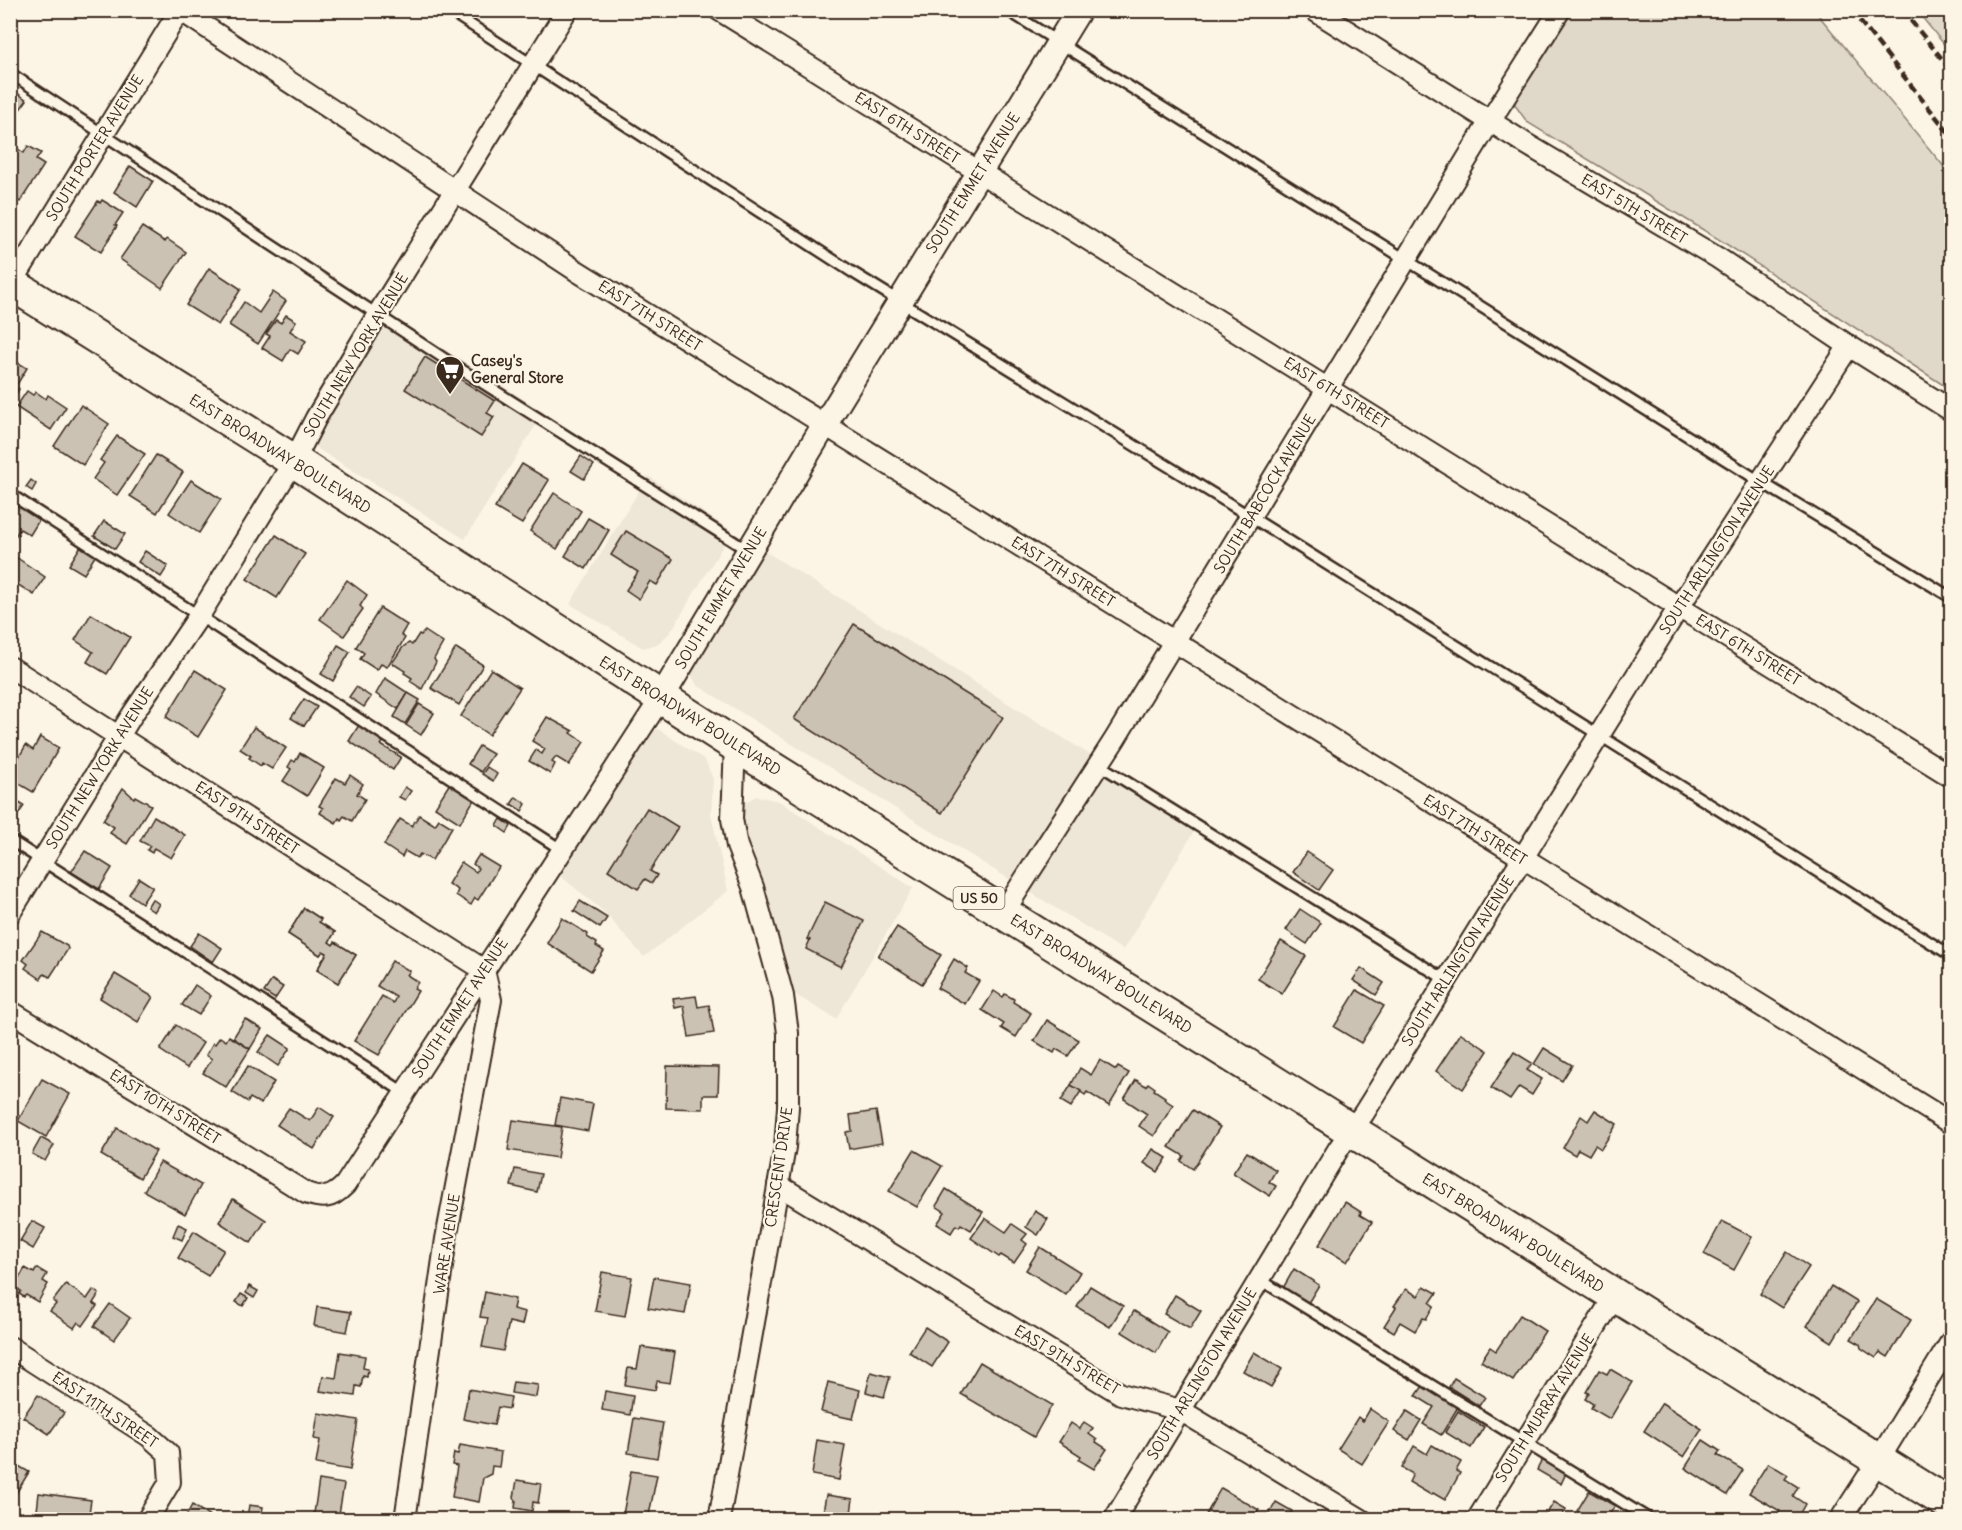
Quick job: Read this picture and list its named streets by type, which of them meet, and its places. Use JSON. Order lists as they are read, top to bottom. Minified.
{"streets":{"highway":["EAST BROADWAY BOULEVARD","US 50"],"street":["EAST 6TH STREET","SOUTH PORTER AVENUE","SOUTH EMMET AVENUE","EAST 5TH STREET","EAST 7TH STREET","SOUTH NEW YORK AVENUE","SOUTH BABCOCK AVENUE","SOUTH ARLINGTON AVENUE","EAST 9TH STREET","EAST 10TH STREET","CRESCENT DRIVE","WARE AVENUE","SOUTH MURRAY AVENUE","EAST 11TH STREET"]},"crossings":[["EAST 6TH STREET","SOUTH EMMET AVENUE"],["EAST 6TH STREET","SOUTH BABCOCK AVENUE"],["EAST 6TH STREET","SOUTH ARLINGTON AVENUE"],["SOUTH PORTER AVENUE","EAST 7TH STREET"],["SOUTH PORTER AVENUE","EAST BROADWAY BOULEVARD"],["SOUTH EMMET AVENUE","EAST 7TH STREET"],["SOUTH EMMET AVENUE","EAST BROADWAY BOULEVARD"],["SOUTH EMMET AVENUE","EAST 9TH STREET"],["SOUTH EMMET AVENUE","EAST 10TH STREET"],["SOUTH EMMET AVENUE","WARE AVENUE"],["EAST 5TH STREET","SOUTH BABCOCK AVENUE"],["EAST 5TH STREET","SOUTH ARLINGTON AVENUE"],["EAST 7TH STREET","SOUTH NEW YORK AVENUE"],["EAST 7TH STREET","SOUTH BABCOCK AVENUE"],["EAST 7TH STREET","SOUTH ARLINGTON AVENUE"],["SOUTH NEW YORK AVENUE","EAST BROADWAY BOULEVARD"],["SOUTH NEW YORK AVENUE","EAST 9TH STREET"],["EAST BROADWAY BOULEVARD","SOUTH BABCOCK AVENUE"],["EAST BROADWAY BOULEVARD","SOUTH ARLINGTON AVENUE"],["EAST BROADWAY BOULEVARD","CRESCENT DRIVE"],["EAST BROADWAY BOULEVARD","SOUTH MURRAY AVENUE"],["SOUTH ARLINGTON AVENUE","EAST 9TH STREET"],["EAST 9TH STREET","CRESCENT DRIVE"],["EAST 9TH STREET","WARE AVENUE"]],"places":{"supermarket":["Casey's General Store"]}}
